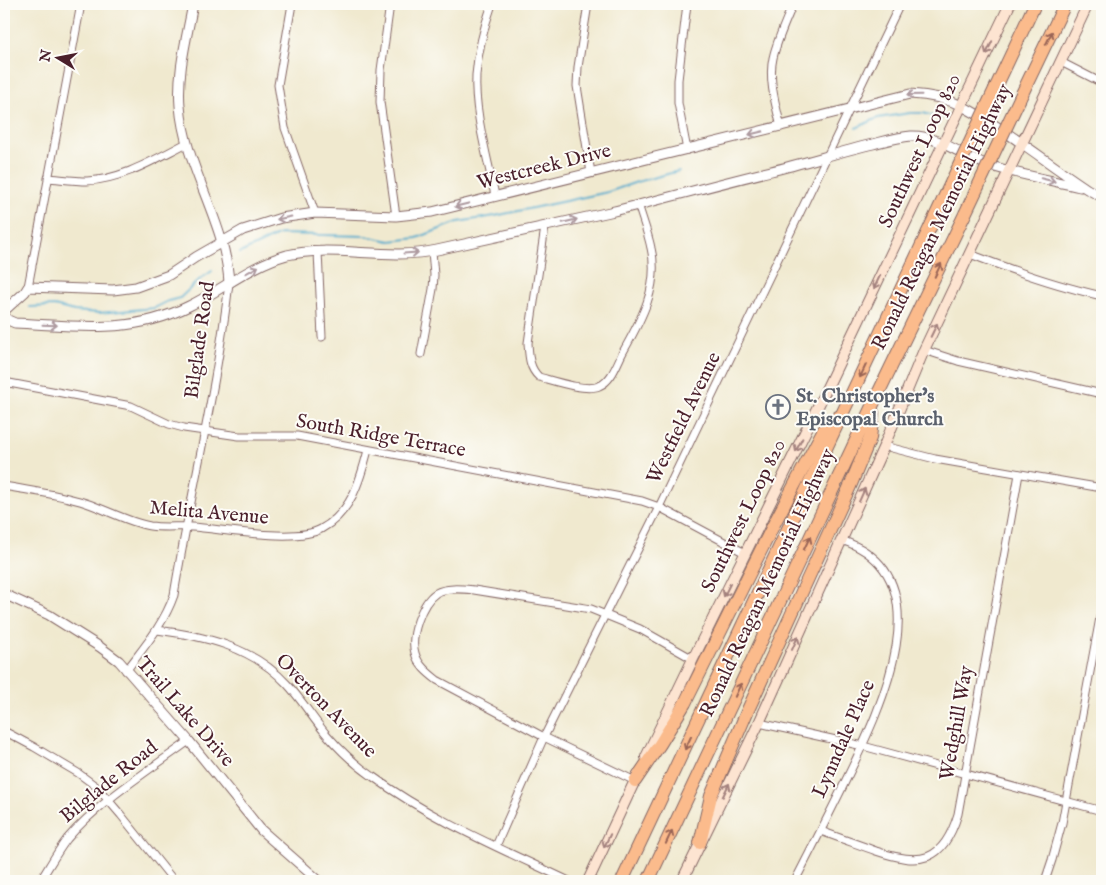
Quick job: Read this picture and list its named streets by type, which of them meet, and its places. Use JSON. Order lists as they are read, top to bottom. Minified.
{"streets":{"highway":["Ronald Reagan Memorial Highway"],"main road":["Southwest Loop 820"],"street":["Westcreek Drive","Bilglade Road","Westfield Avenue","South Ridge Terrace","Melita Avenue","Overton Avenue","Trail Lake Drive","Wedghill Way","Lynndale Place"]},"crossings":[["Southwest Loop 820","Westcreek Drive"],["Southwest Loop 820","South Ridge Terrace"],["Westcreek Drive","Bilglade Road"],["Westcreek Drive","Westfield Avenue"],["Bilglade Road","South Ridge Terrace"],["Bilglade Road","Melita Avenue"],["Bilglade Road","Overton Avenue"],["Bilglade Road","Trail Lake Drive"],["Westfield Avenue","South Ridge Terrace"],["Westfield Avenue","Overton Avenue"],["South Ridge Terrace","Melita Avenue"],["Wedghill Way","Lynndale Place"]],"places":{"church":["St. Christopher's Episcopal Church"]},"north":"left"}
